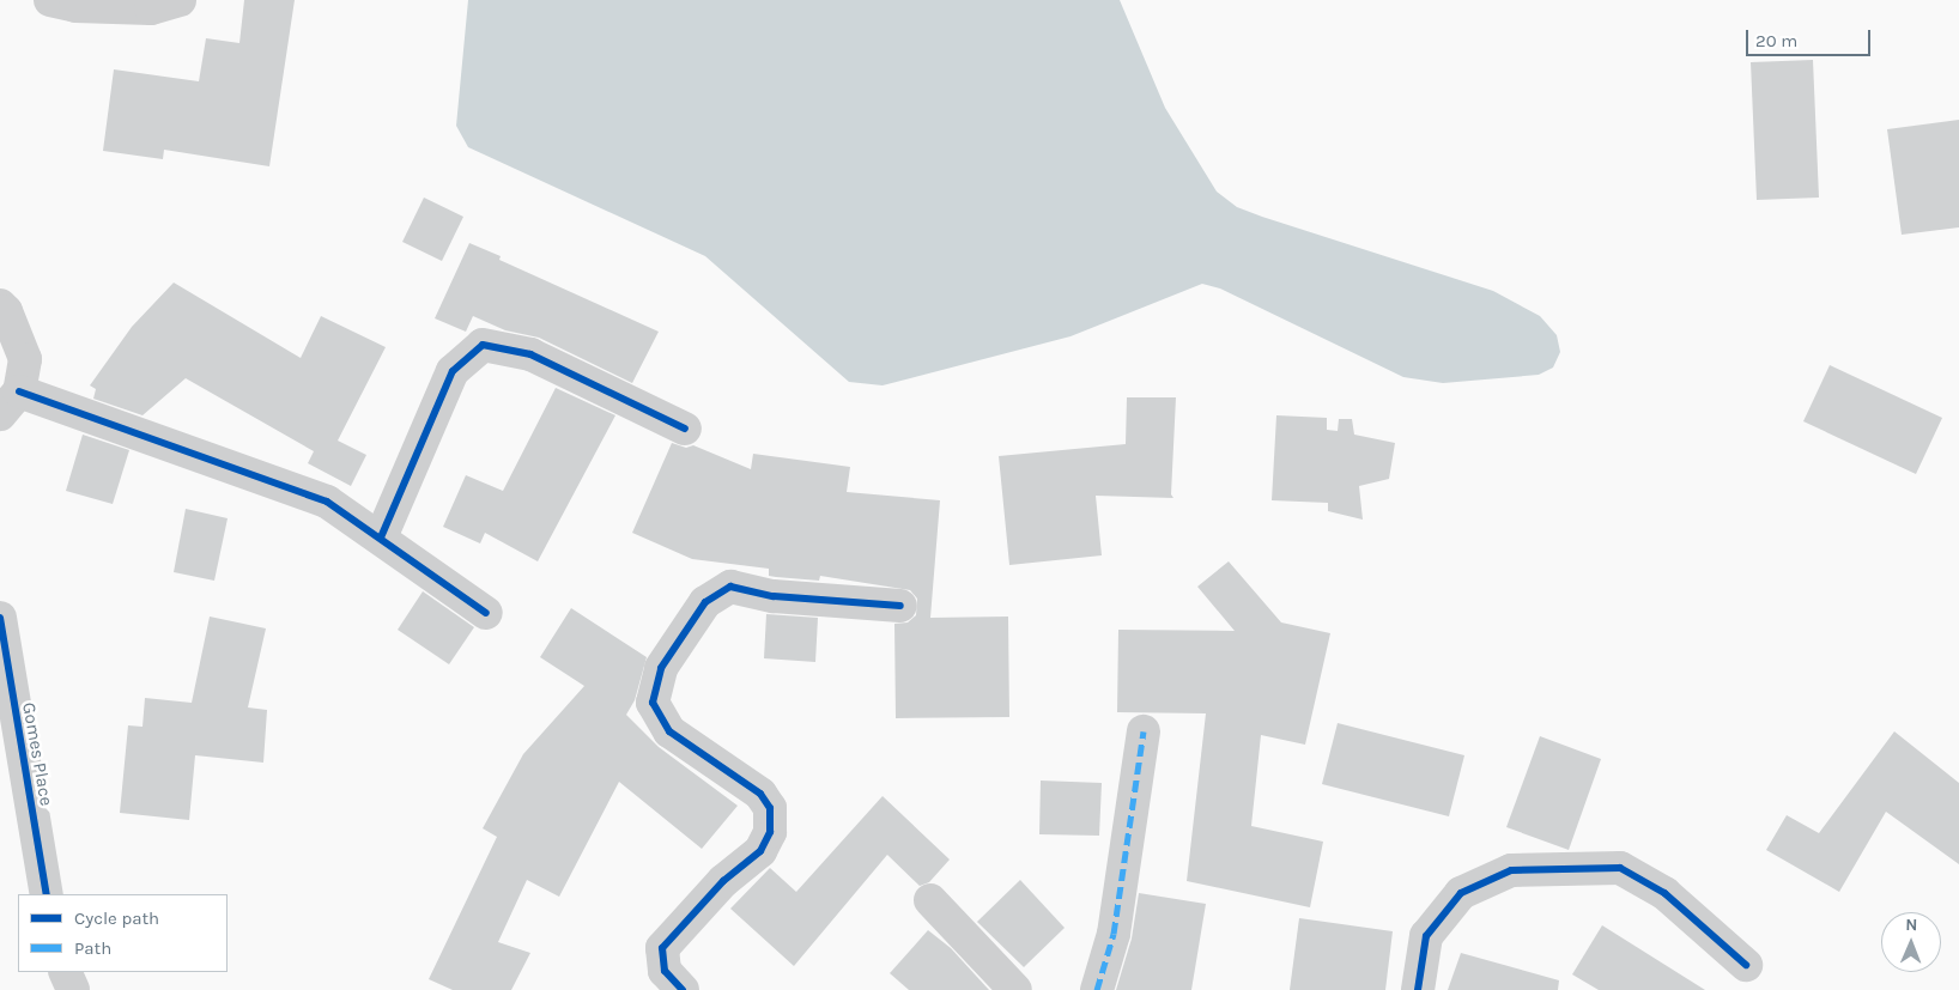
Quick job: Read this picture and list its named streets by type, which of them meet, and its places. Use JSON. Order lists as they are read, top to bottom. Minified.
{"streets":{"street":["Gomes Place"]},"legend":["Cycle path","Path"],"scale_bar":"20 m","north":"top"}
